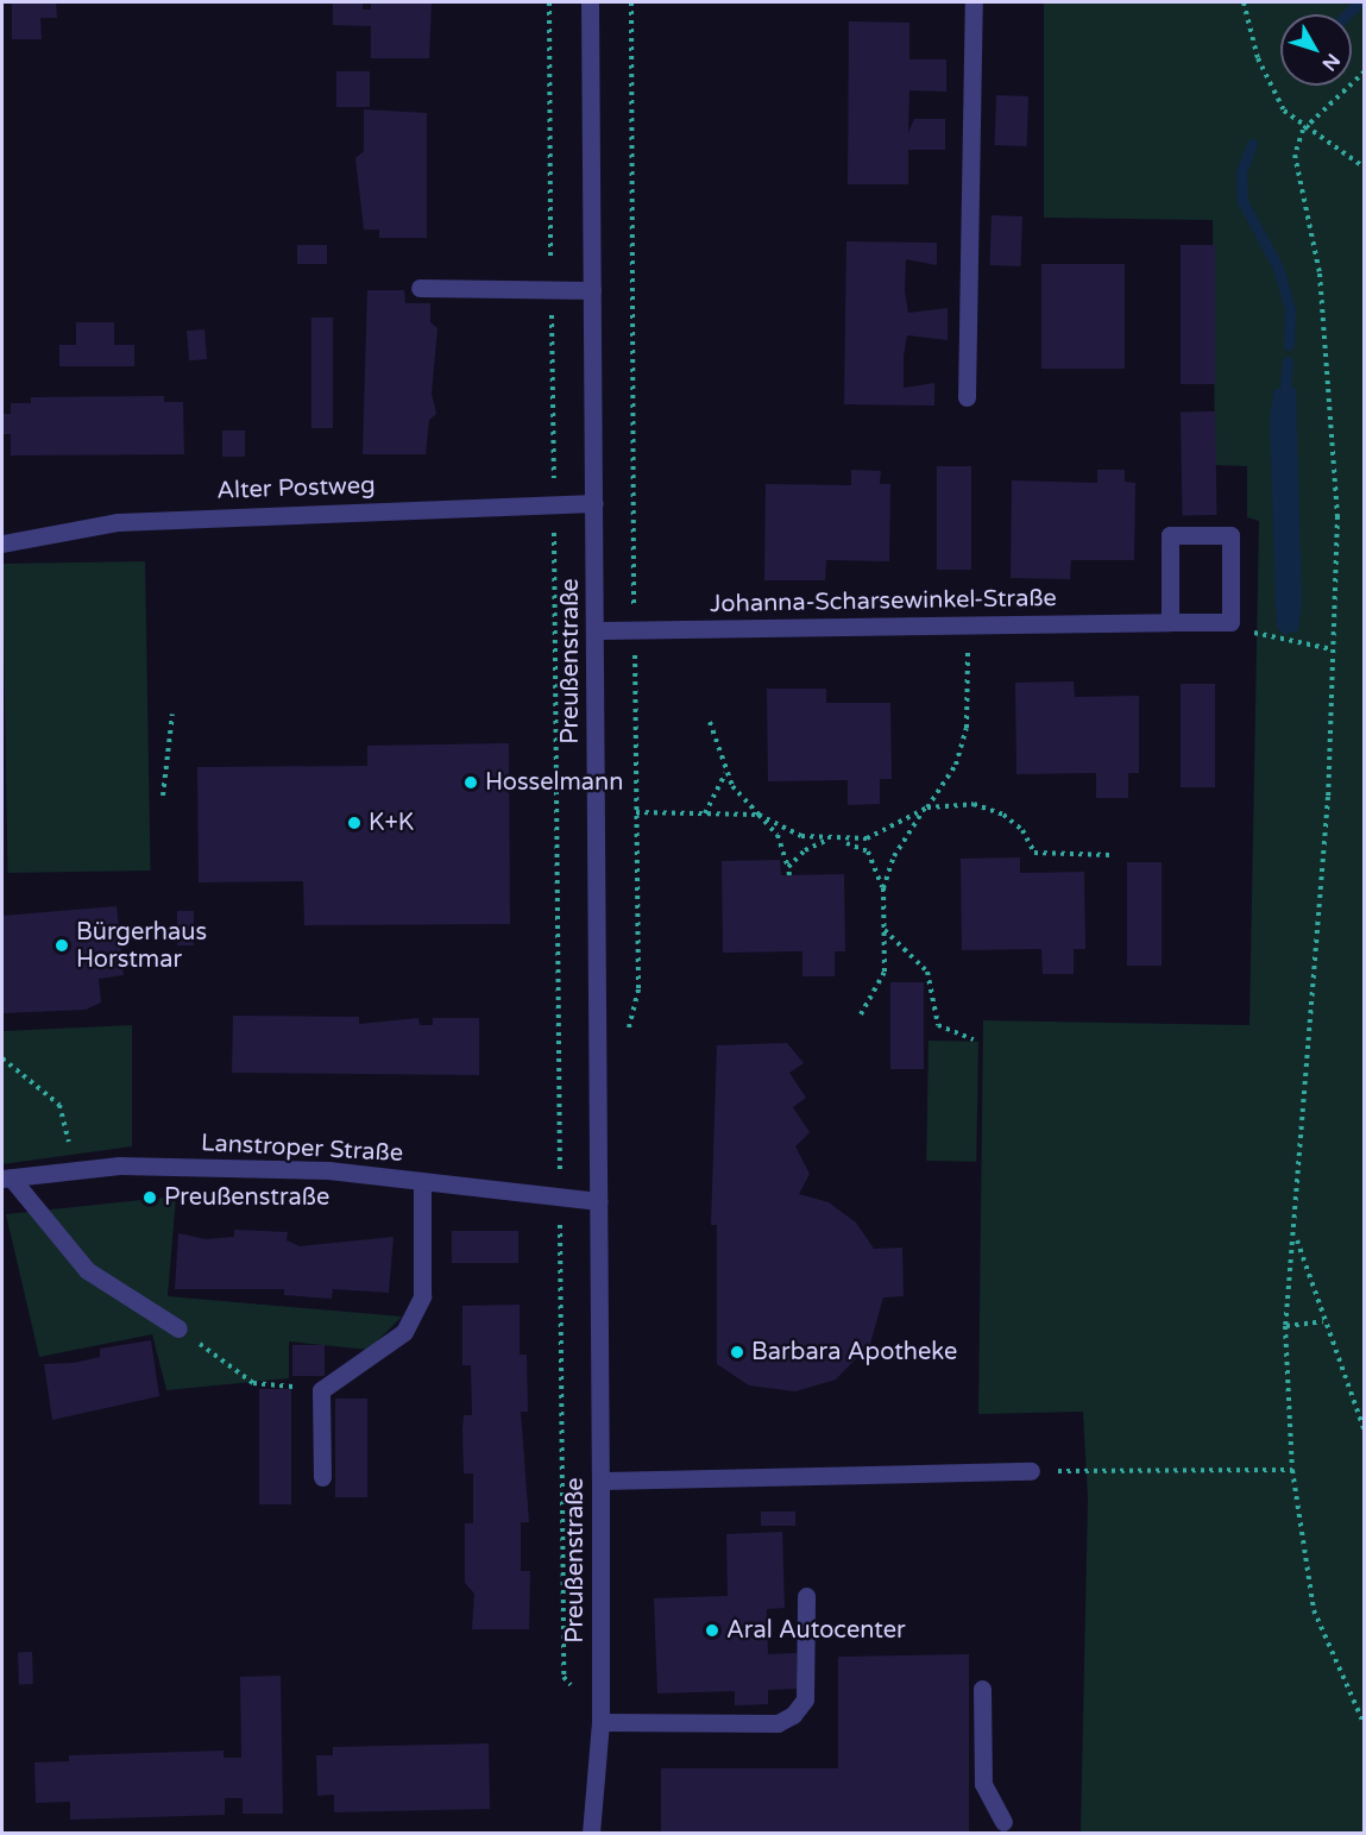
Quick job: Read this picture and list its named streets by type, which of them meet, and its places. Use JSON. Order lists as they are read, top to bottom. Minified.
{"streets":{"street":["Alter Postweg","Johanna-Scharsewinkel-Straße","Preußenstraße","Lanstroper Straße"]},"crossings":[["Alter Postweg","Preußenstraße"],["Johanna-Scharsewinkel-Straße","Preußenstraße"],["Preußenstraße","Lanstroper Straße"]],"places":["Hosselmann","K+K","Bürgerhaus Horstmar","Preußenstraße","Barbara Apotheke","Aral Autocenter"],"north":"bottom right"}
